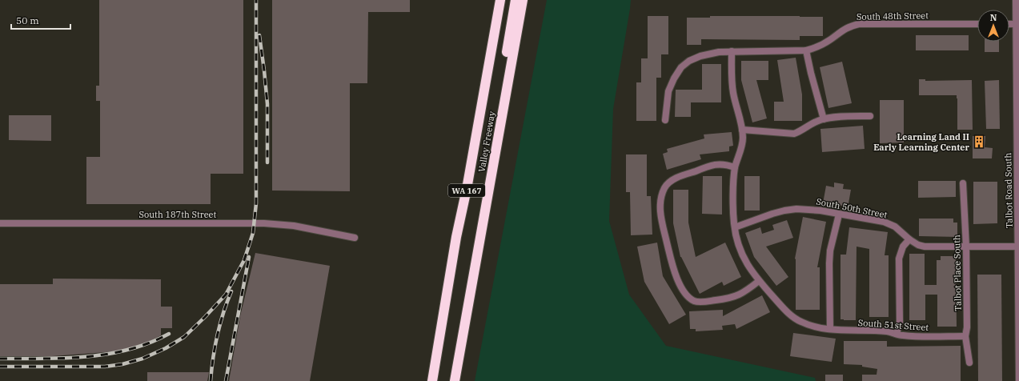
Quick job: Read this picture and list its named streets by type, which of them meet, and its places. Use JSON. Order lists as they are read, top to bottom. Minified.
{"streets":{"highway":["Valley Freeway","WA 167"],"street":["South 48th Street","Talbot Road South","South 50th Street","South 187th Street","Talbot Place South","South 51st Street"]},"crossings":[["South 48th Street","South 51st Street"],["Talbot Road South","South 50th Street"],["South 50th Street","Talbot Place South"],["South 50th Street","South 51st Street"],["Talbot Place South","South 51st Street"]],"places":{"building":["Learning Land II Early Learning Center"]},"scale_bar":"50 m","north":"top"}
